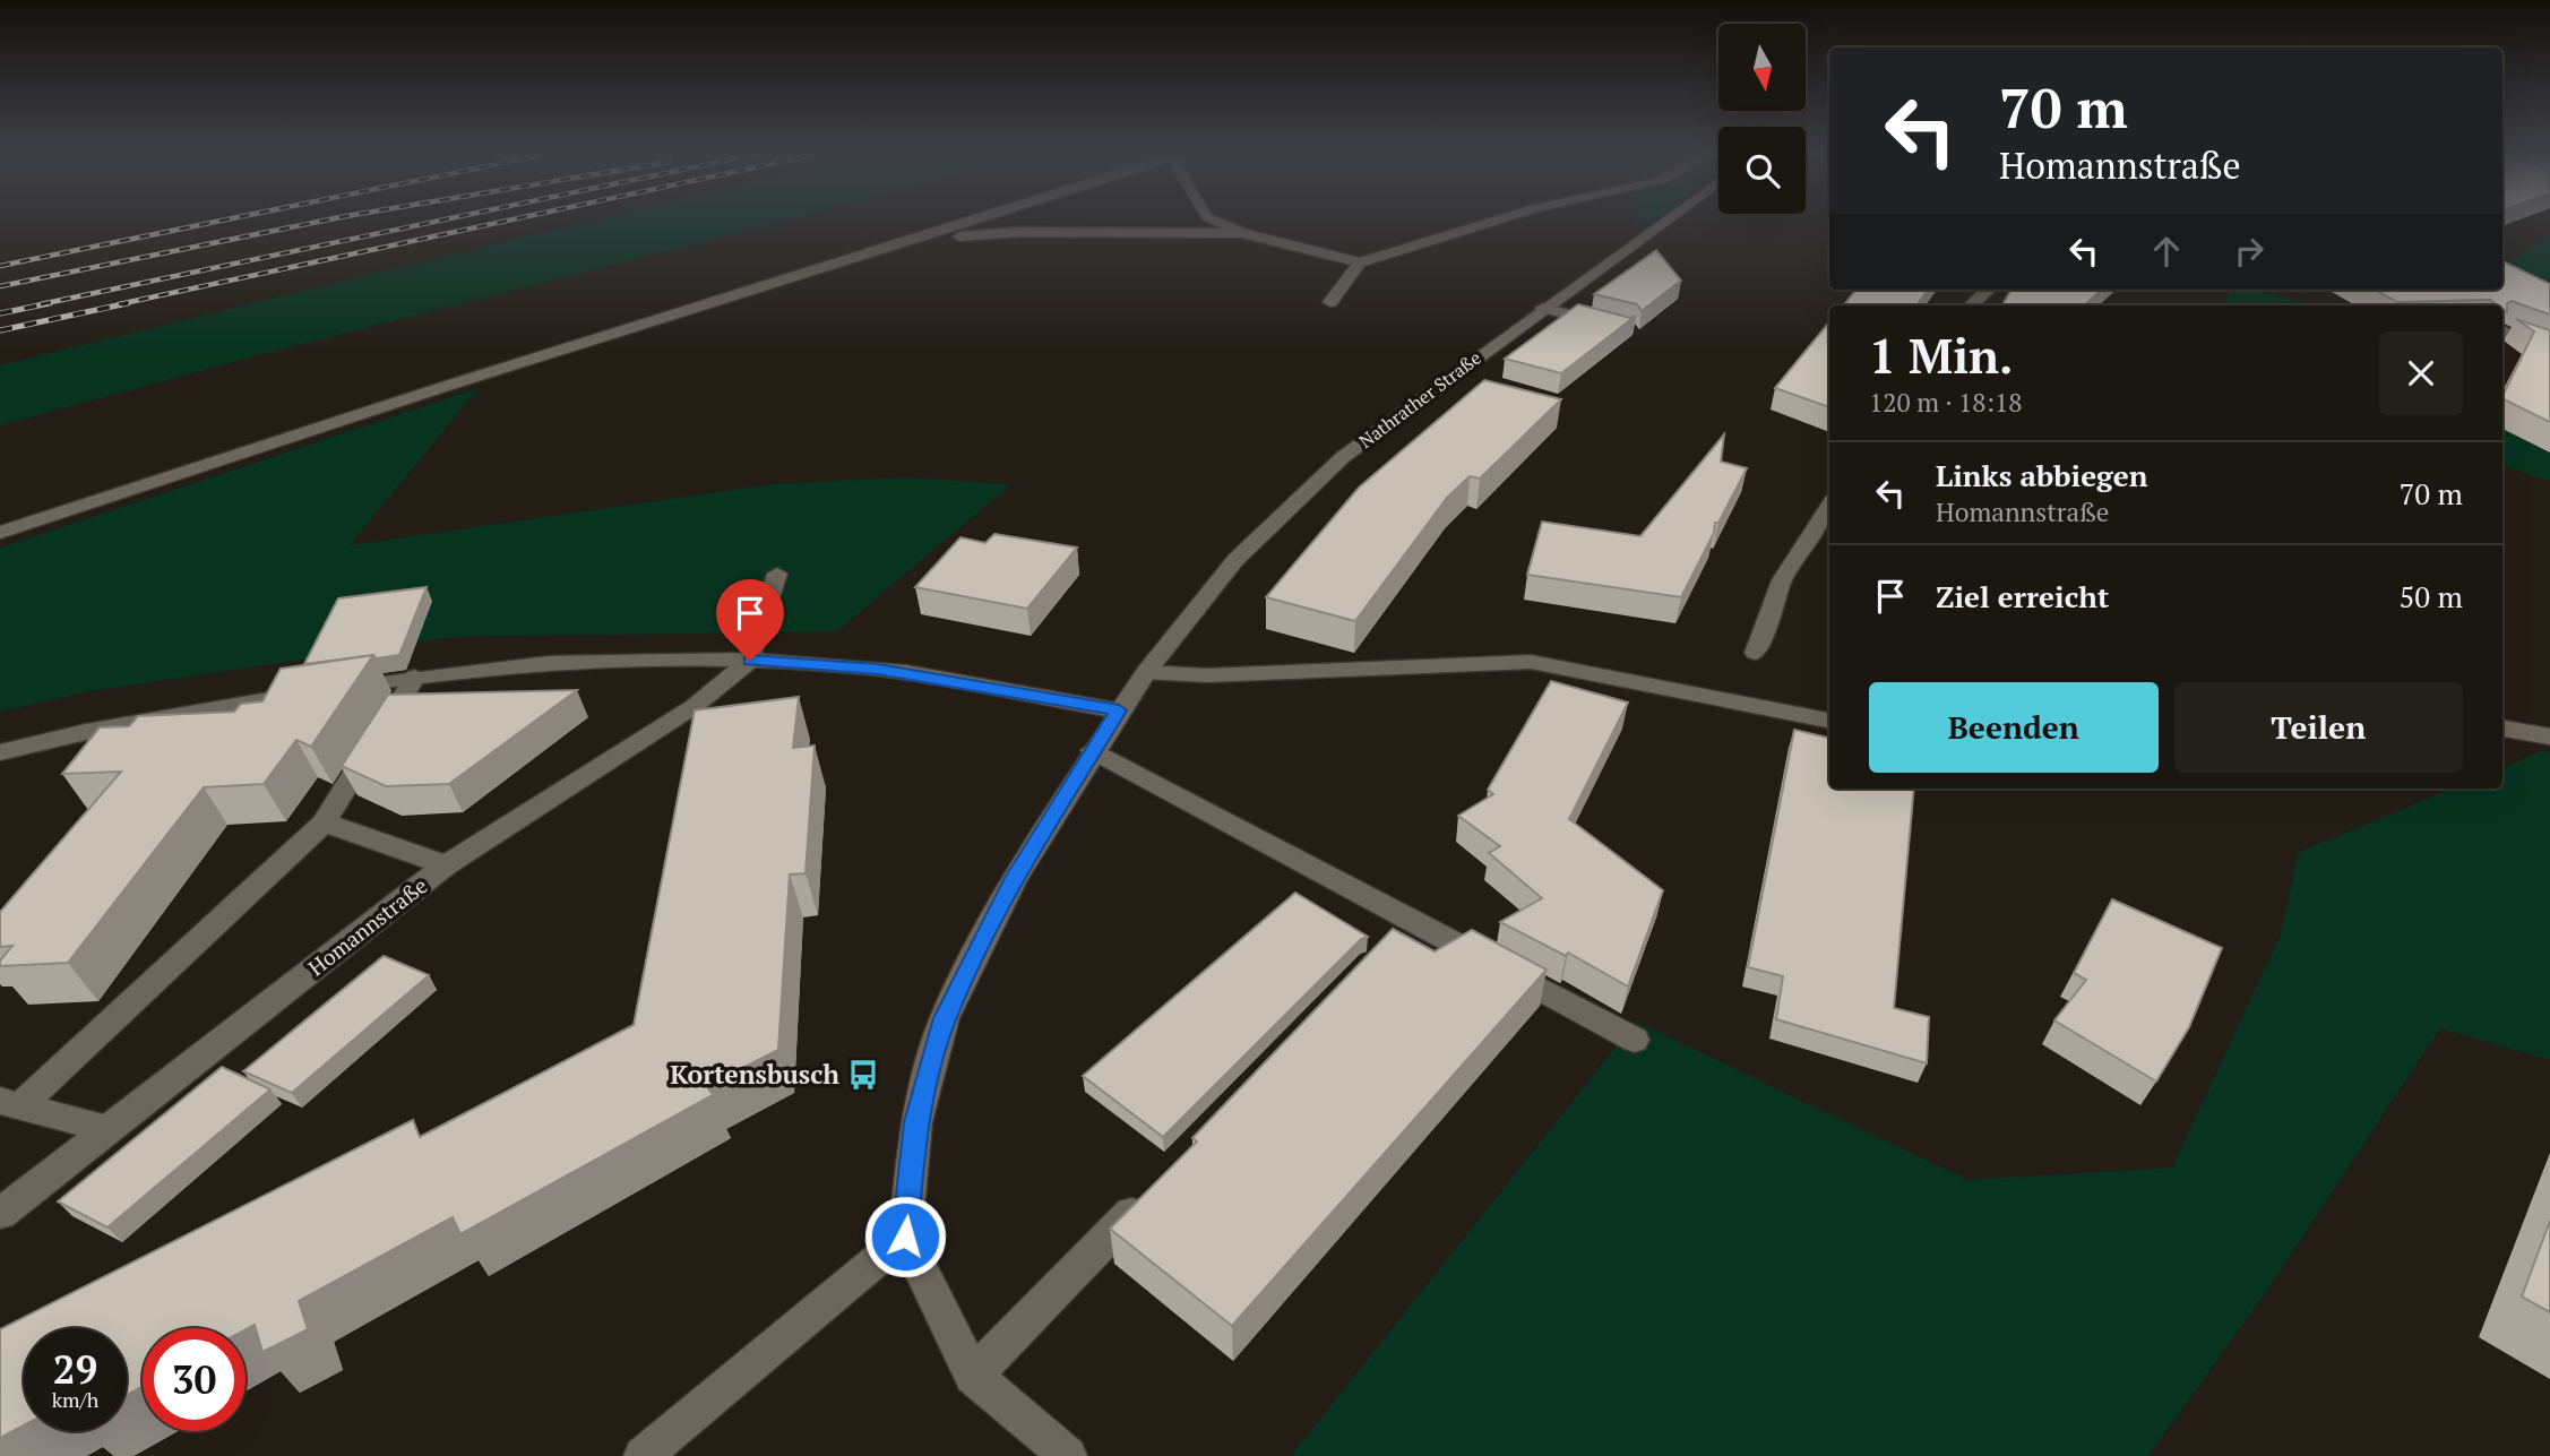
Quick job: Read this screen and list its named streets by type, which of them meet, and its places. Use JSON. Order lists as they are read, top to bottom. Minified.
{"streets":{"street":["Nathrather Straße","Homannstraße"]},"places":{"bus stop":["Kortensbusch"]},"north":"bottom","page":{"turn":["70 m","Homannstraße"],"heading":["1 Min.","120 m · 18:18"],"list":[{"name":"Links abbiegen","note":"Homannstraße","value":"70 m"},{"name":"Ziel erreicht","value":"50 m"}],"buttons":["Beenden","Teilen"],"speed":"29 km/h","limit":"30"}}
